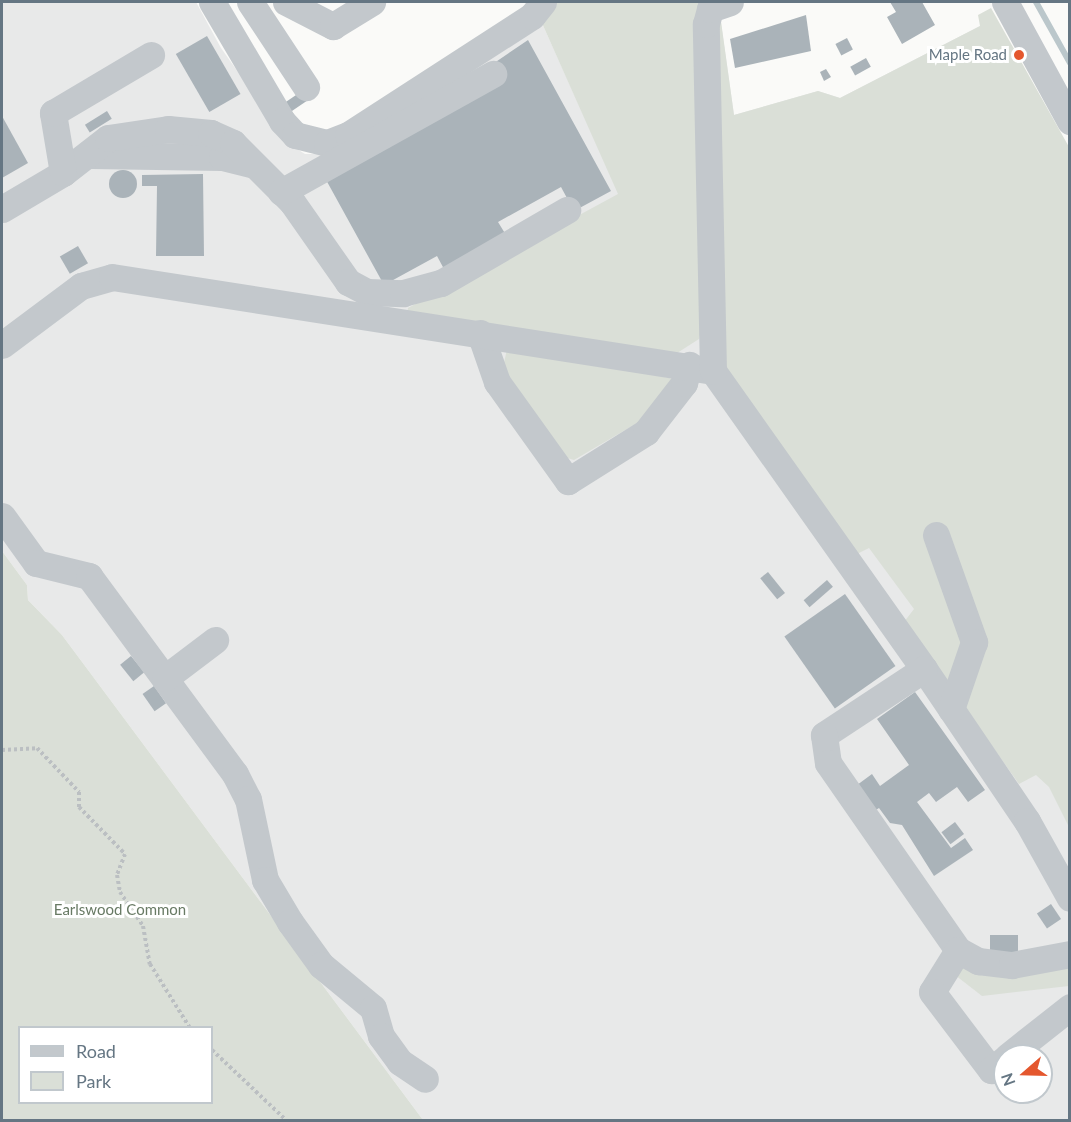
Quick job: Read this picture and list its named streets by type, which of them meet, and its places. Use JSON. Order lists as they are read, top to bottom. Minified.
{"parks":["Earlswood Common"],"places":["Maple Road"],"legend":["Road","Park"],"north":"left"}
